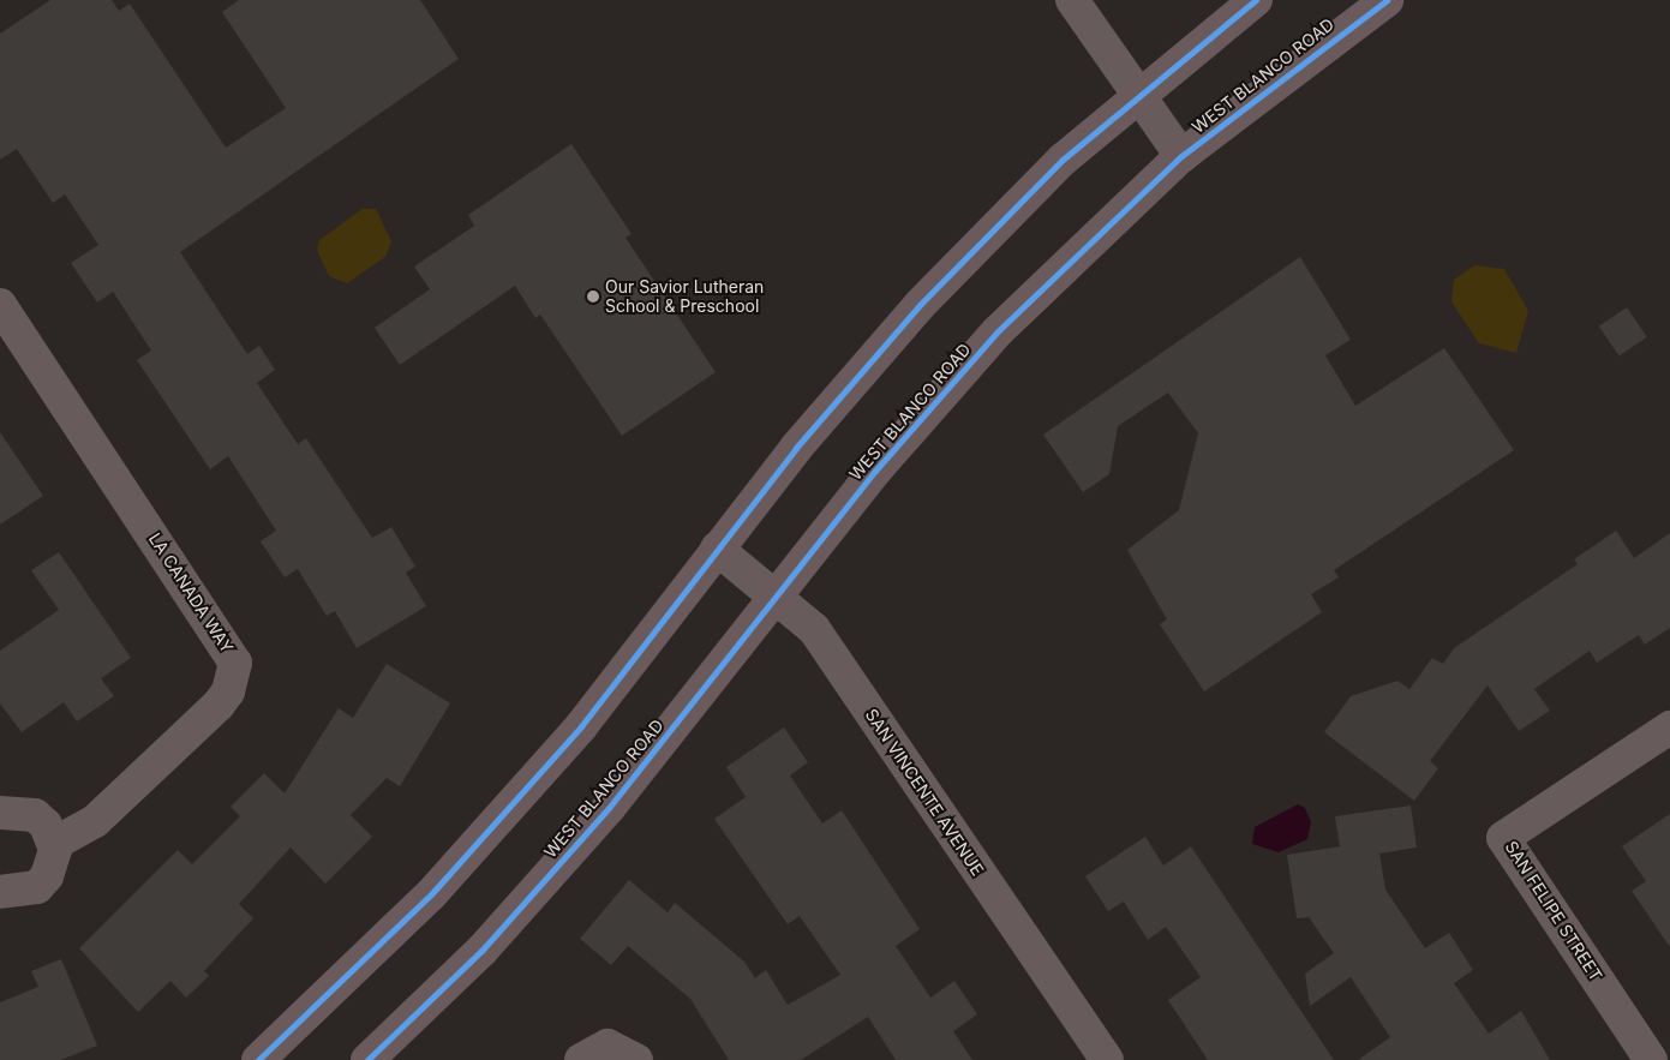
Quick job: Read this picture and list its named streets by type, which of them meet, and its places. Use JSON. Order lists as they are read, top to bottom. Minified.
{"streets":{"main road":["WEST BLANCO ROAD"],"street":["LA CANADA WAY","SAN VINCENTE AVENUE","SAN FELIPE STREET"]},"crossings":[["WEST BLANCO ROAD","SAN VINCENTE AVENUE"]],"places":["Our Savior Lutheran School & Preschool"]}
